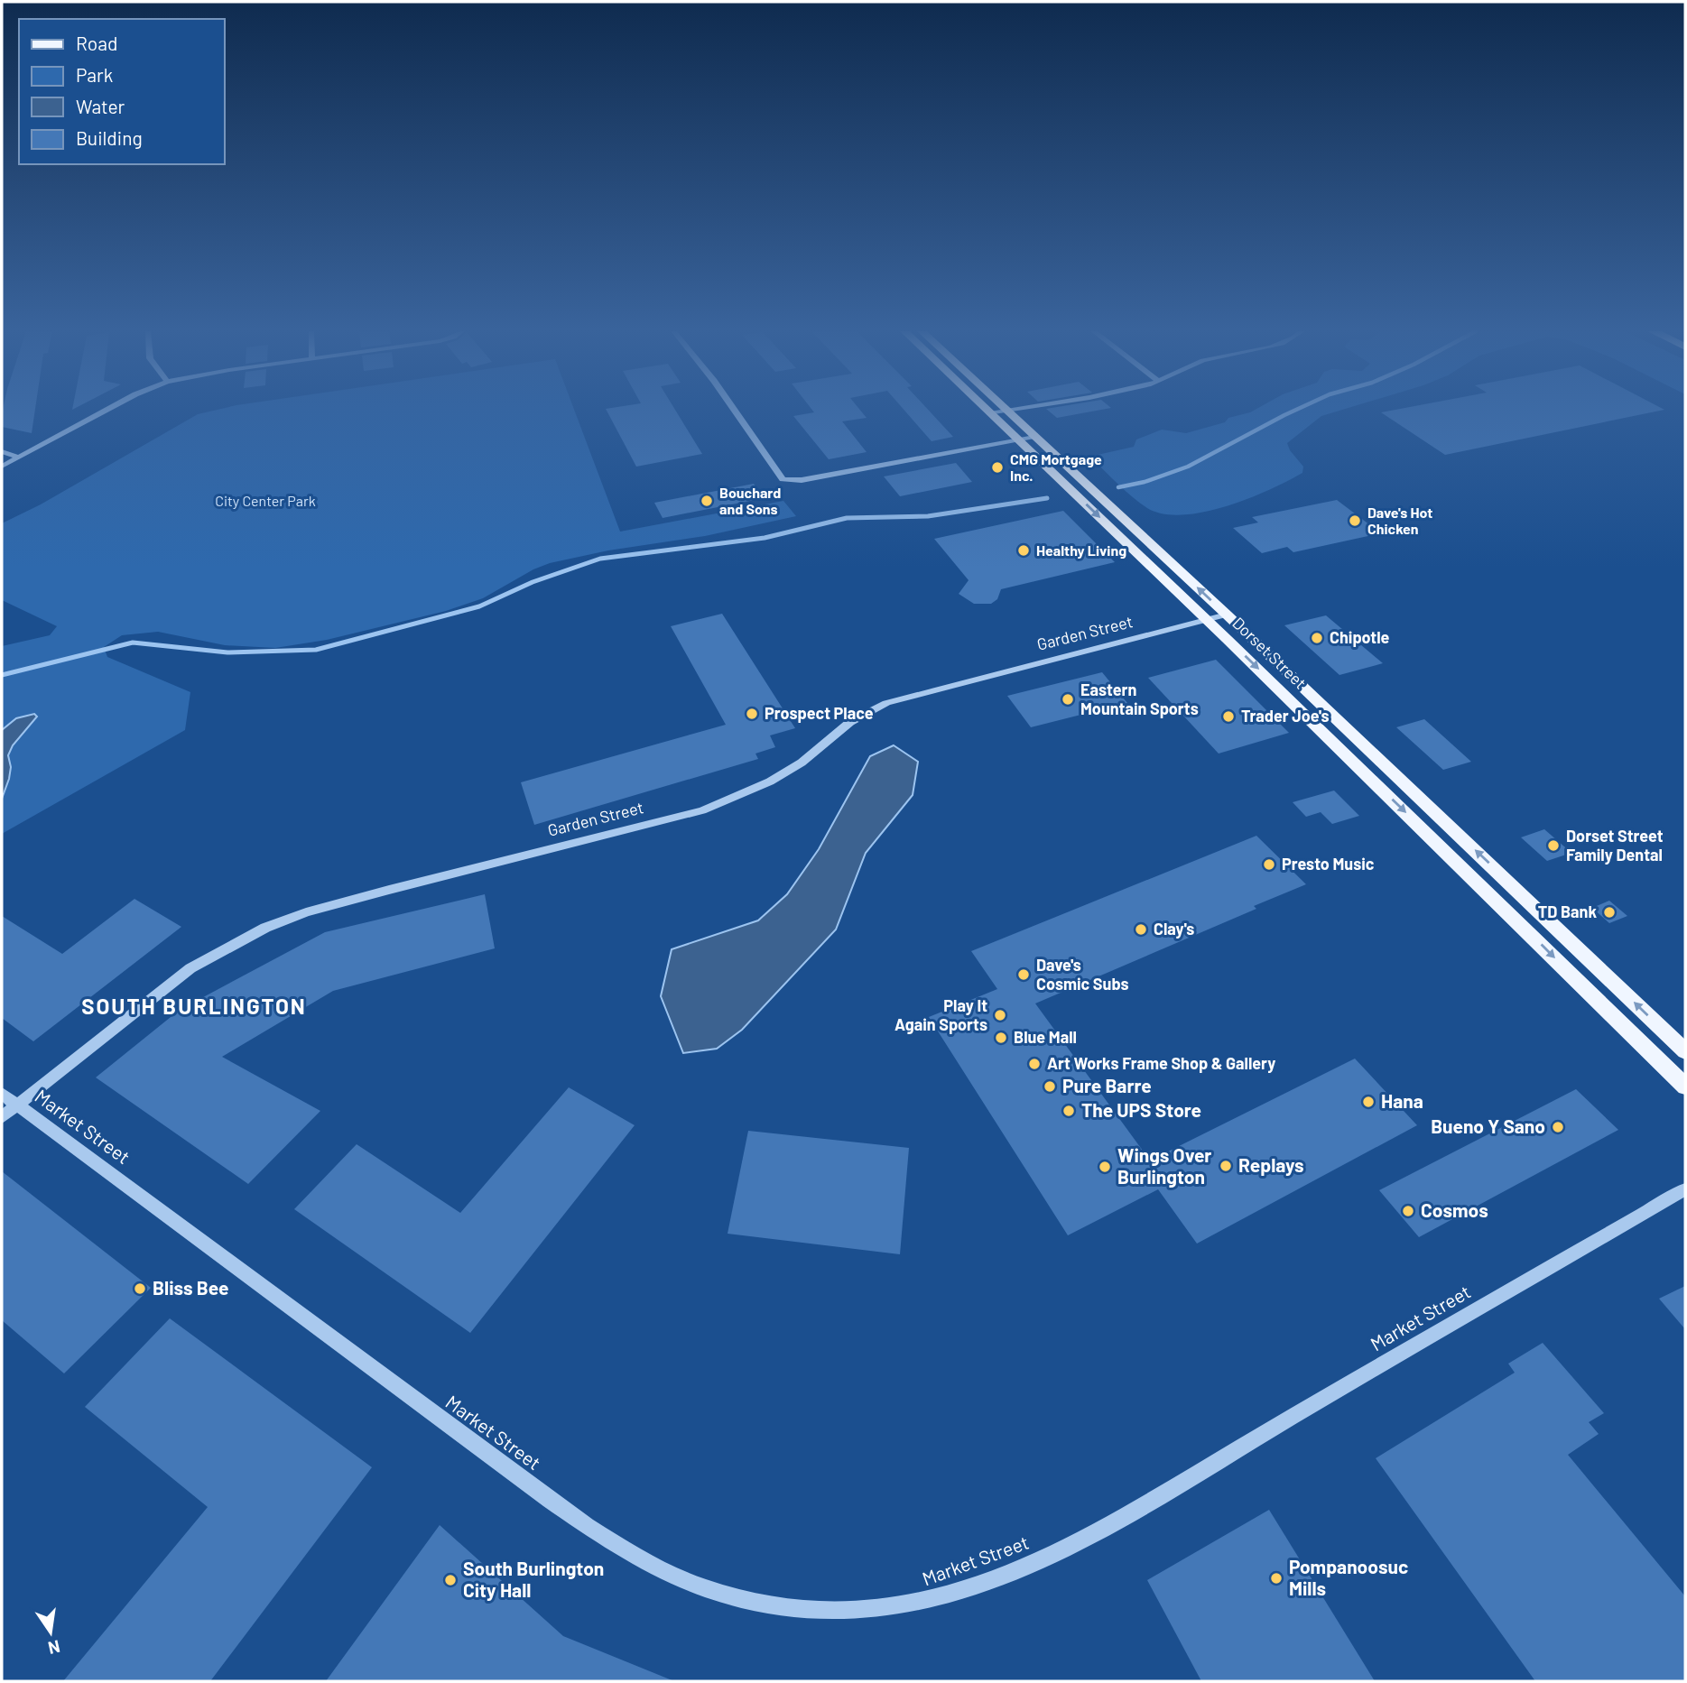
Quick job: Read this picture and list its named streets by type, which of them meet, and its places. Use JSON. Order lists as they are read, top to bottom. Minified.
{"streets":{"main road":["Dorset Street"],"street":["Garden Street","Market Street"]},"crossings":[["Garden Street","Dorset Street"],["Garden Street","Market Street"]],"districts":["SOUTH BURLINGTON"],"parks":["City Center Park"],"places":["CMG Mortgage Inc.","Bouchard and Sons","Dave's Hot Chicken","Healthy Living","Chipotle","Eastern Mountain Sports","Prospect Place","Trader Joe's","Dorset Street Family Dental","Presto Music","TD Bank","Clay's","Dave's Cosmic Subs","Play It Again Sports","Blue Mall","Art Works Frame Shop & Gallery","Pure Barre","Hana","The UPS Store","Bueno Y Sano","Replays","Wings Over Burlington","Cosmos","Bliss Bee","Pompanoosuc Mills","South Burlington City Hall"],"legend":["Road","Park","Water","Building"],"north":"bottom"}
